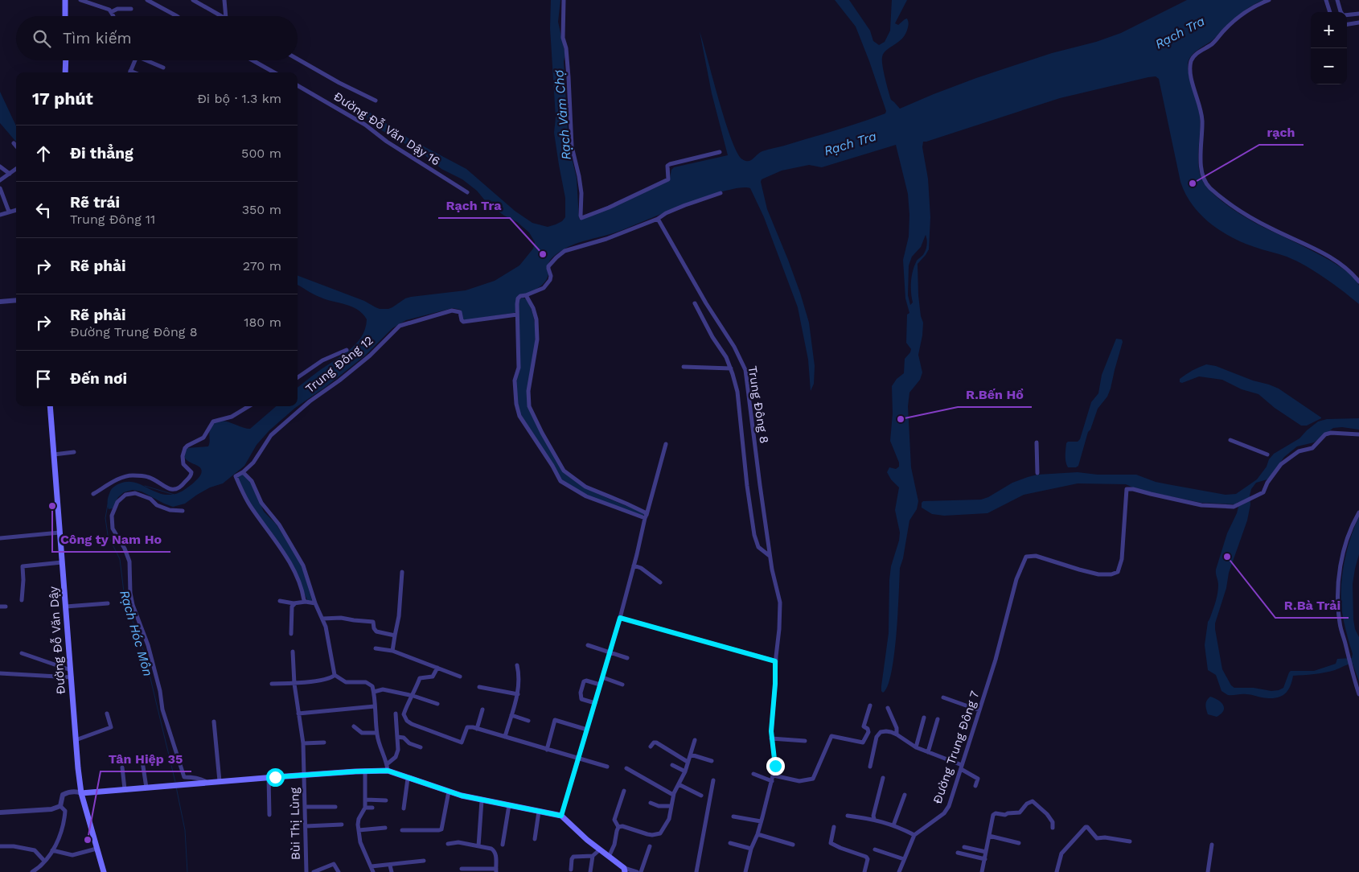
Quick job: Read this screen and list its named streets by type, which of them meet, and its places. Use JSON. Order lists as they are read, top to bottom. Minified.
{"streets":{"main road":["Đường Đỗ Văn Dậy"],"street":["Đường Đỗ Văn Dậy 16","Trung Đông 12","Trung Đông 8","Đường Trung Đông 7","Bùi Thị Lùng"]},"water":["Rạch Tra","Rạch Vàm Chợ","Rạch Hóc Môn"],"places":["rạch","Rạch Tra","R.Bến Hồ","Công ty Nam Ho","R.Bà Trải","Tân Hiệp 35"],"page":{"map_buttons":["+","−"],"search":"Tìm kiếm","heading":["17 phút","Đi bộ · 1.3 km"],"list":[["Đi thẳng","500 m"],["Rẽ trái","Trung Đông 11","350 m"],["Rẽ phải","270 m"],["Rẽ phải","Đường Trung Đông 8","180 m"],"Đến nơi"]}}
